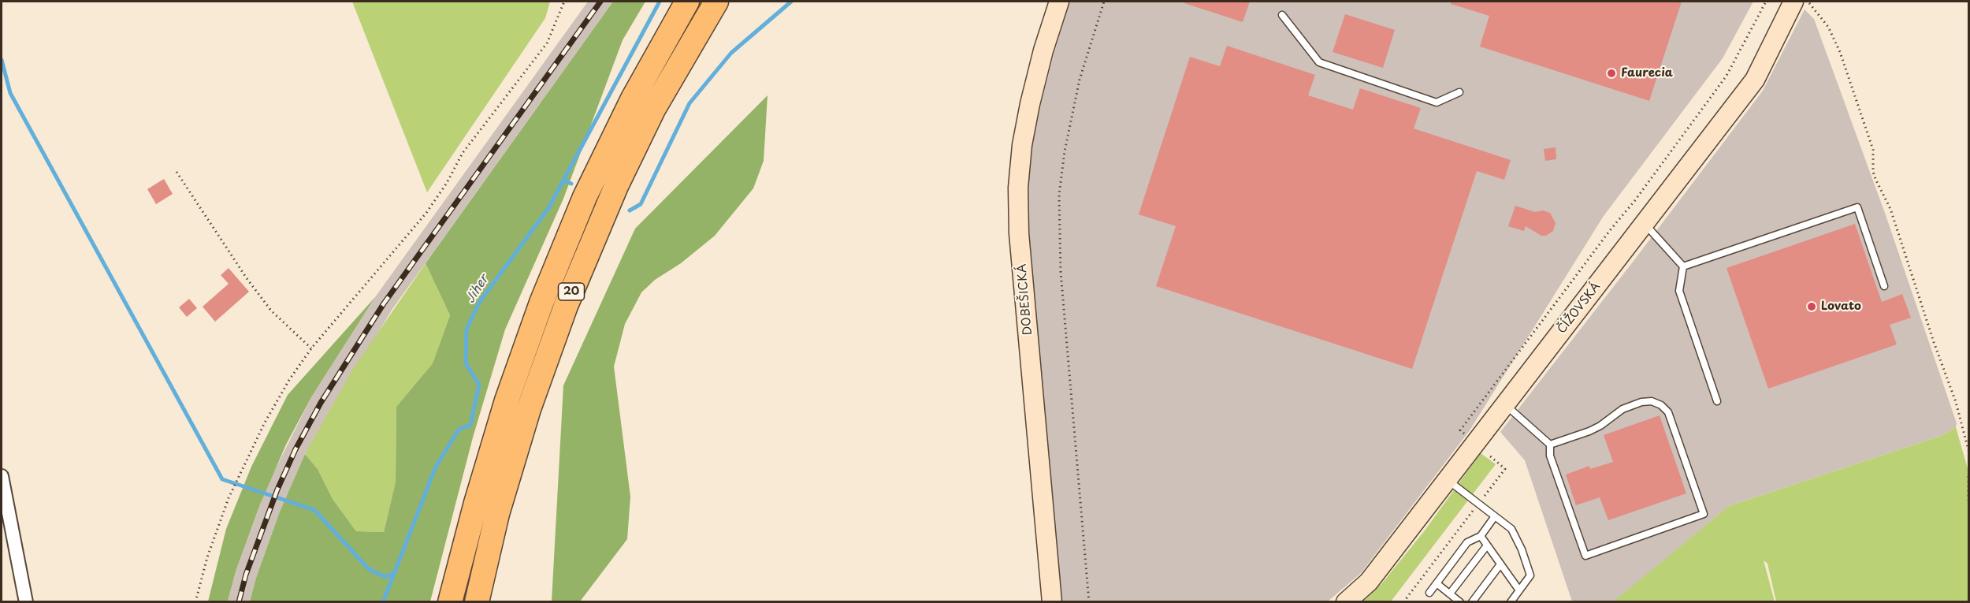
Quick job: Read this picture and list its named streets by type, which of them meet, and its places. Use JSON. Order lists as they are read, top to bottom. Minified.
{"streets":{"highway":["20"],"street":["DOBEŠICKÁ","ČÍŽOVSKÁ"]},"water":["Jiher"],"places":["Faurecia","Lovato"]}
